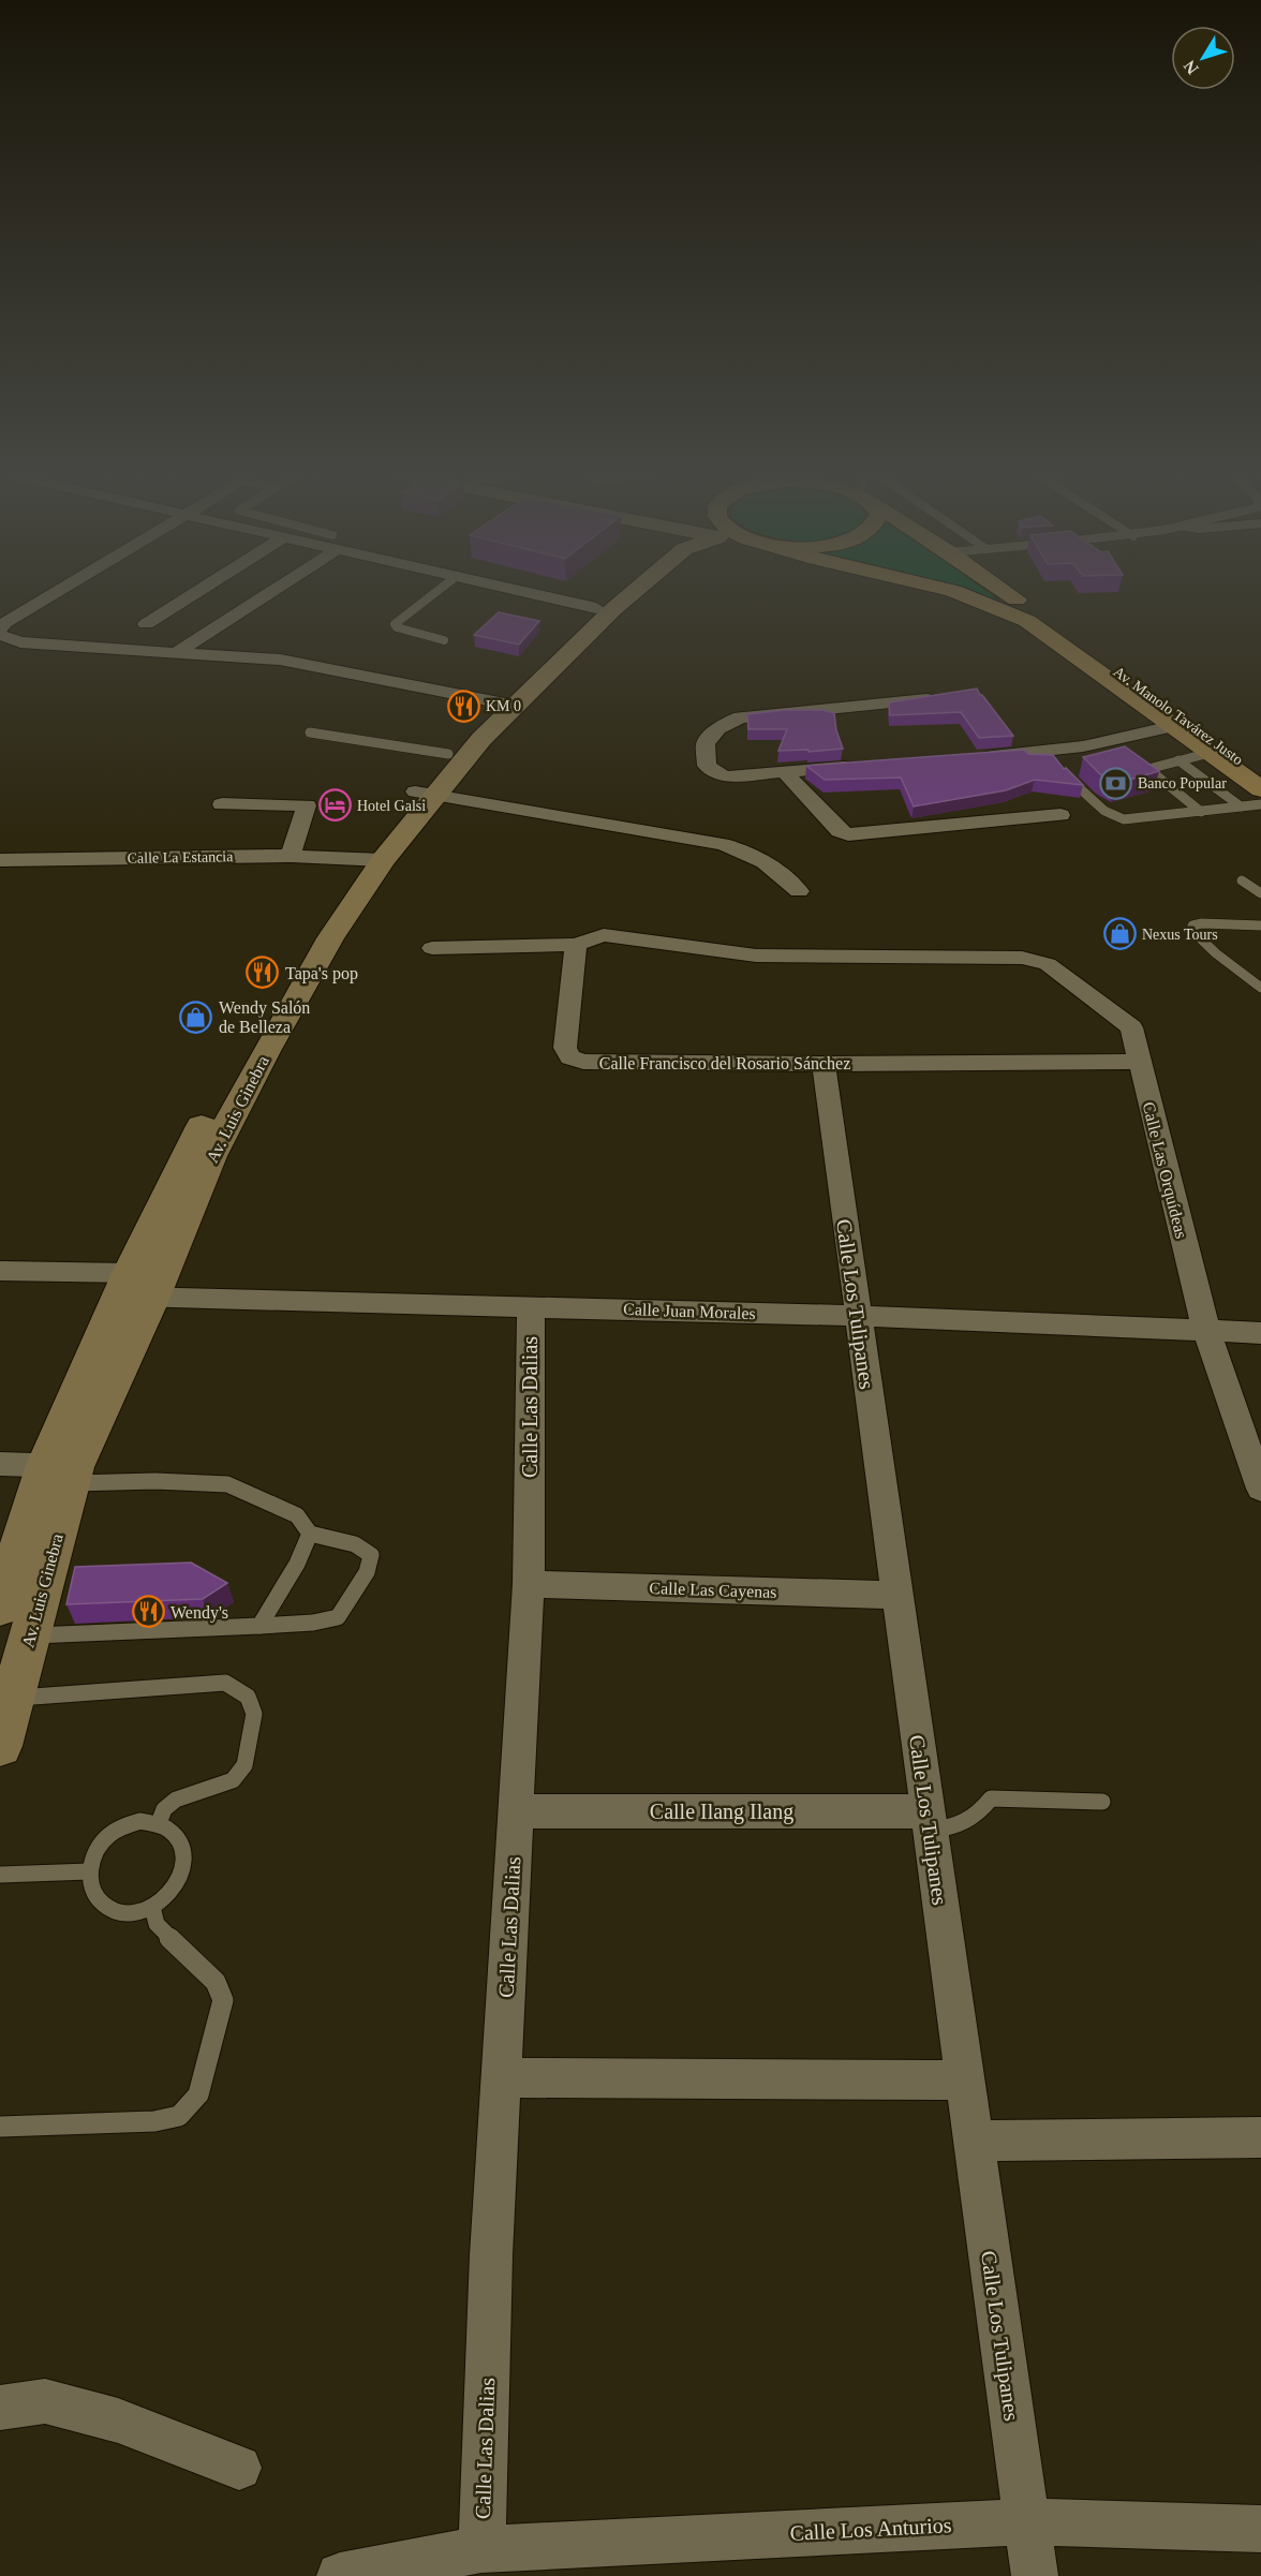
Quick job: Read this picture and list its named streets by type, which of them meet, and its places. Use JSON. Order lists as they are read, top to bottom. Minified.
{"streets":{"main road":["Av. Manolo Tavárez Justo"],"street":["Calle La Estancia","Calle Francisco del Rosario Sánchez","Av. Luis Ginebra","Calle Las Orquídeas","Calle Los Tulipanes","Calle Juan Morales","Calle Las Dalias","Calle Las Cayenas","Calle Ilang Ilang","Calle Los Anturios"]},"crossings":[["Calle La Estancia","Av. Luis Ginebra"],["Calle Francisco del Rosario Sánchez","Calle Las Orquídeas"],["Calle Francisco del Rosario Sánchez","Calle Los Tulipanes"],["Av. Luis Ginebra","Calle Juan Morales"],["Calle Las Orquídeas","Calle Juan Morales"],["Calle Los Tulipanes","Calle Juan Morales"],["Calle Los Tulipanes","Calle Las Cayenas"],["Calle Los Tulipanes","Calle Ilang Ilang"],["Calle Los Tulipanes","Calle Los Anturios"],["Calle Juan Morales","Calle Las Dalias"],["Calle Las Dalias","Calle Las Cayenas"],["Calle Las Dalias","Calle Ilang Ilang"],["Calle Las Dalias","Calle Los Anturios"]],"places":{"restaurant":["KM 0","Tapa's pop","Wendy's"],"bank":["Banco Popular"],"hotel":["Hotel Galsi"],"shop":["Nexus Tours","Wendy Salón de Belleza"]},"north":"bottom left"}
